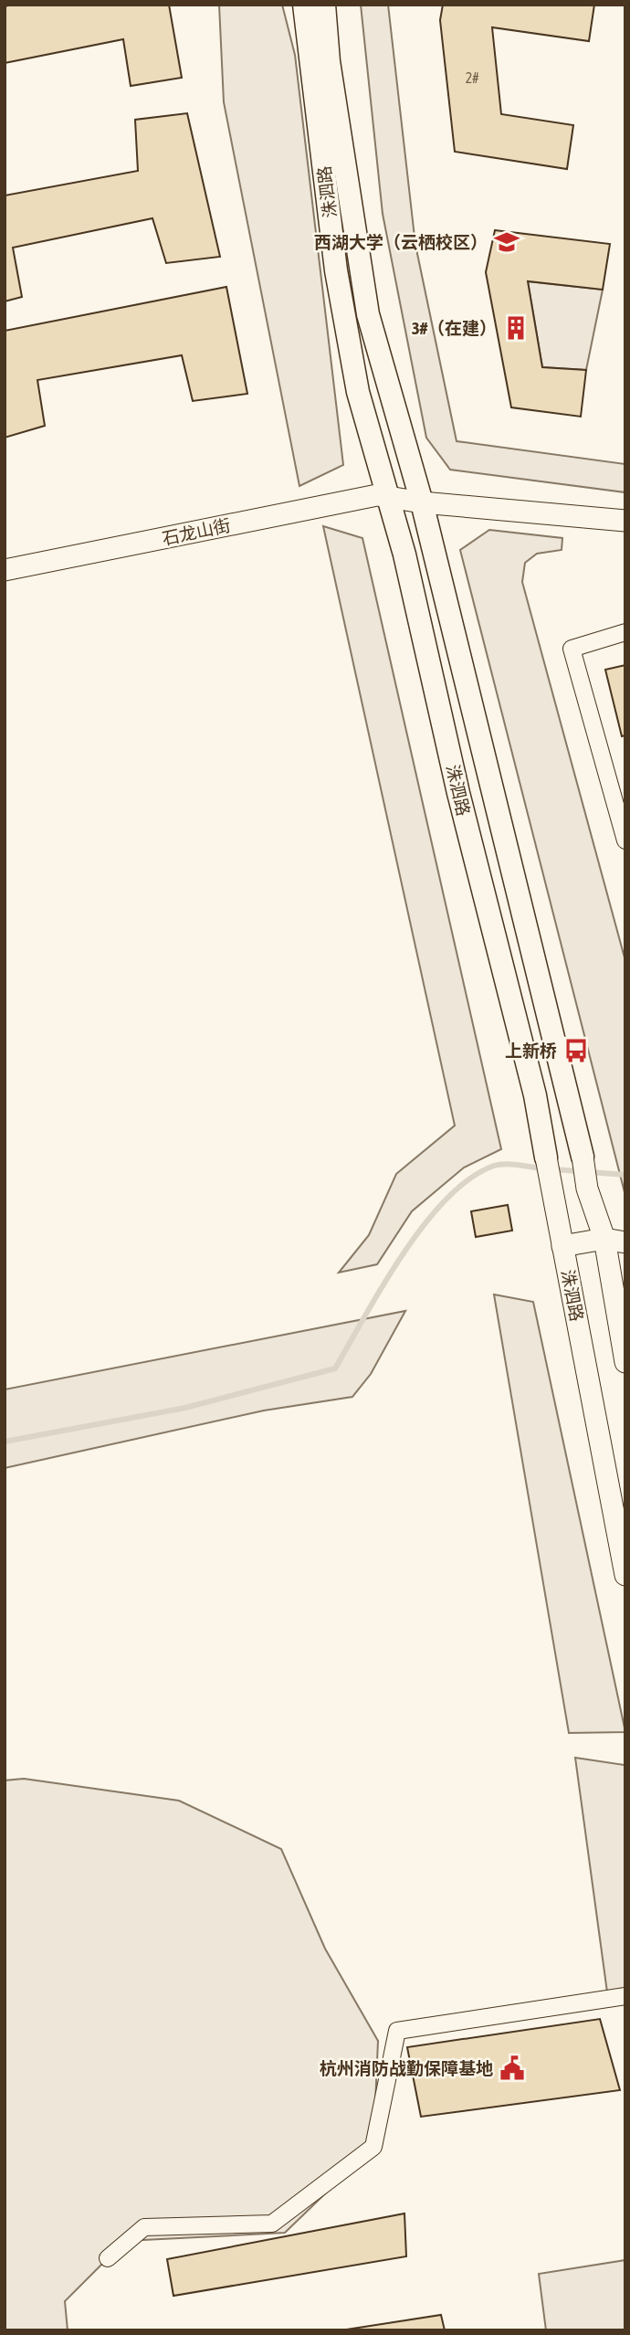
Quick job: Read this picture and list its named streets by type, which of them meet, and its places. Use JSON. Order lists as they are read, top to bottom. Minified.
{"streets":{"main road":["洙泗路"],"street":["石龙山街"]},"crossings":[["洙泗路","石龙山街"]],"places":{"school or university":["西湖大学（云栖校区）"],"building":["3#（在建）"],"bus stop":["上新桥"],"public building":["杭州消防战勤保障基地"]},"house_numbers":["2#"]}
